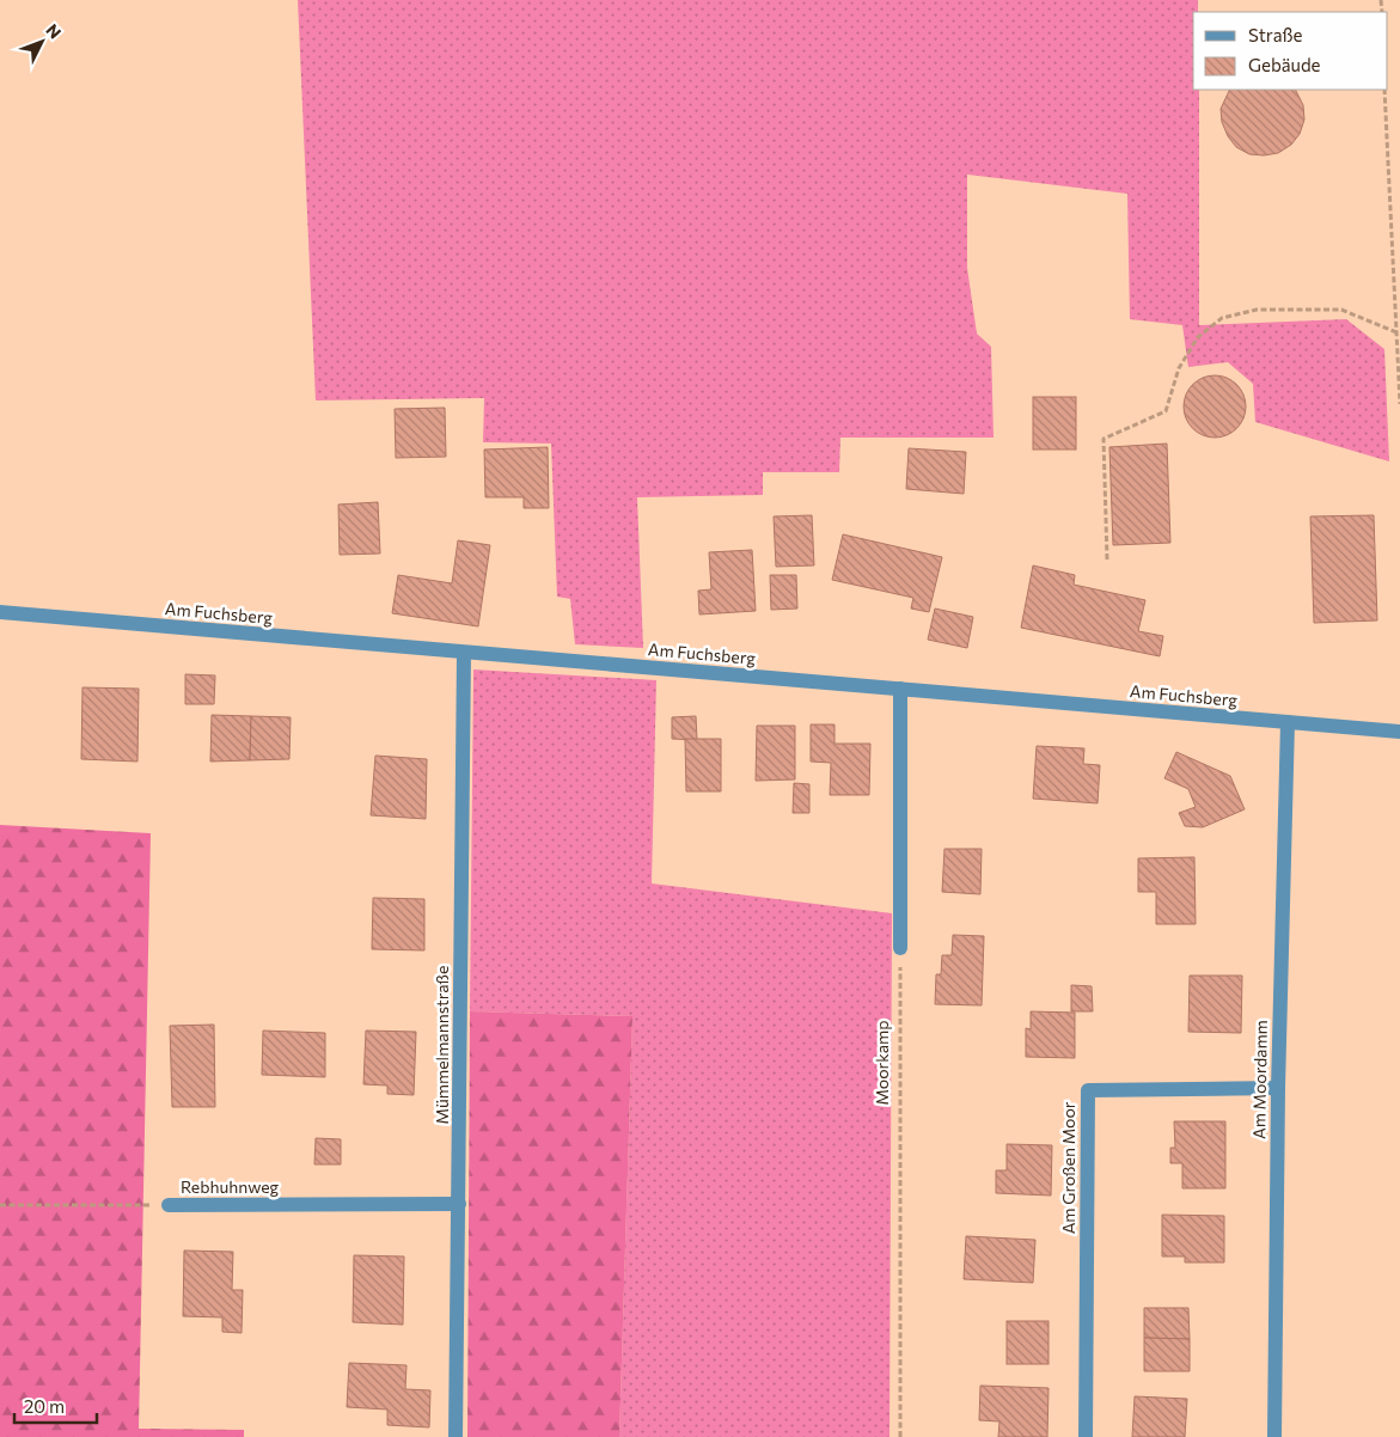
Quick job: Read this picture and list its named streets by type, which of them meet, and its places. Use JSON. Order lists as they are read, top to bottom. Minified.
{"streets":{"street":["Am Fuchsberg","Mümmelmannstraße","Am Moordamm","Am Großen Moor","Rebhuhnweg"],"path":["Moorkamp"]},"crossings":[["Am Fuchsberg","Mümmelmannstraße"],["Am Fuchsberg","Am Moordamm"],["Mümmelmannstraße","Rebhuhnweg"],["Am Moordamm","Am Großen Moor"]],"legend":["Straße","Gebäude"],"scale_bar":"20 m","north":"top right"}
